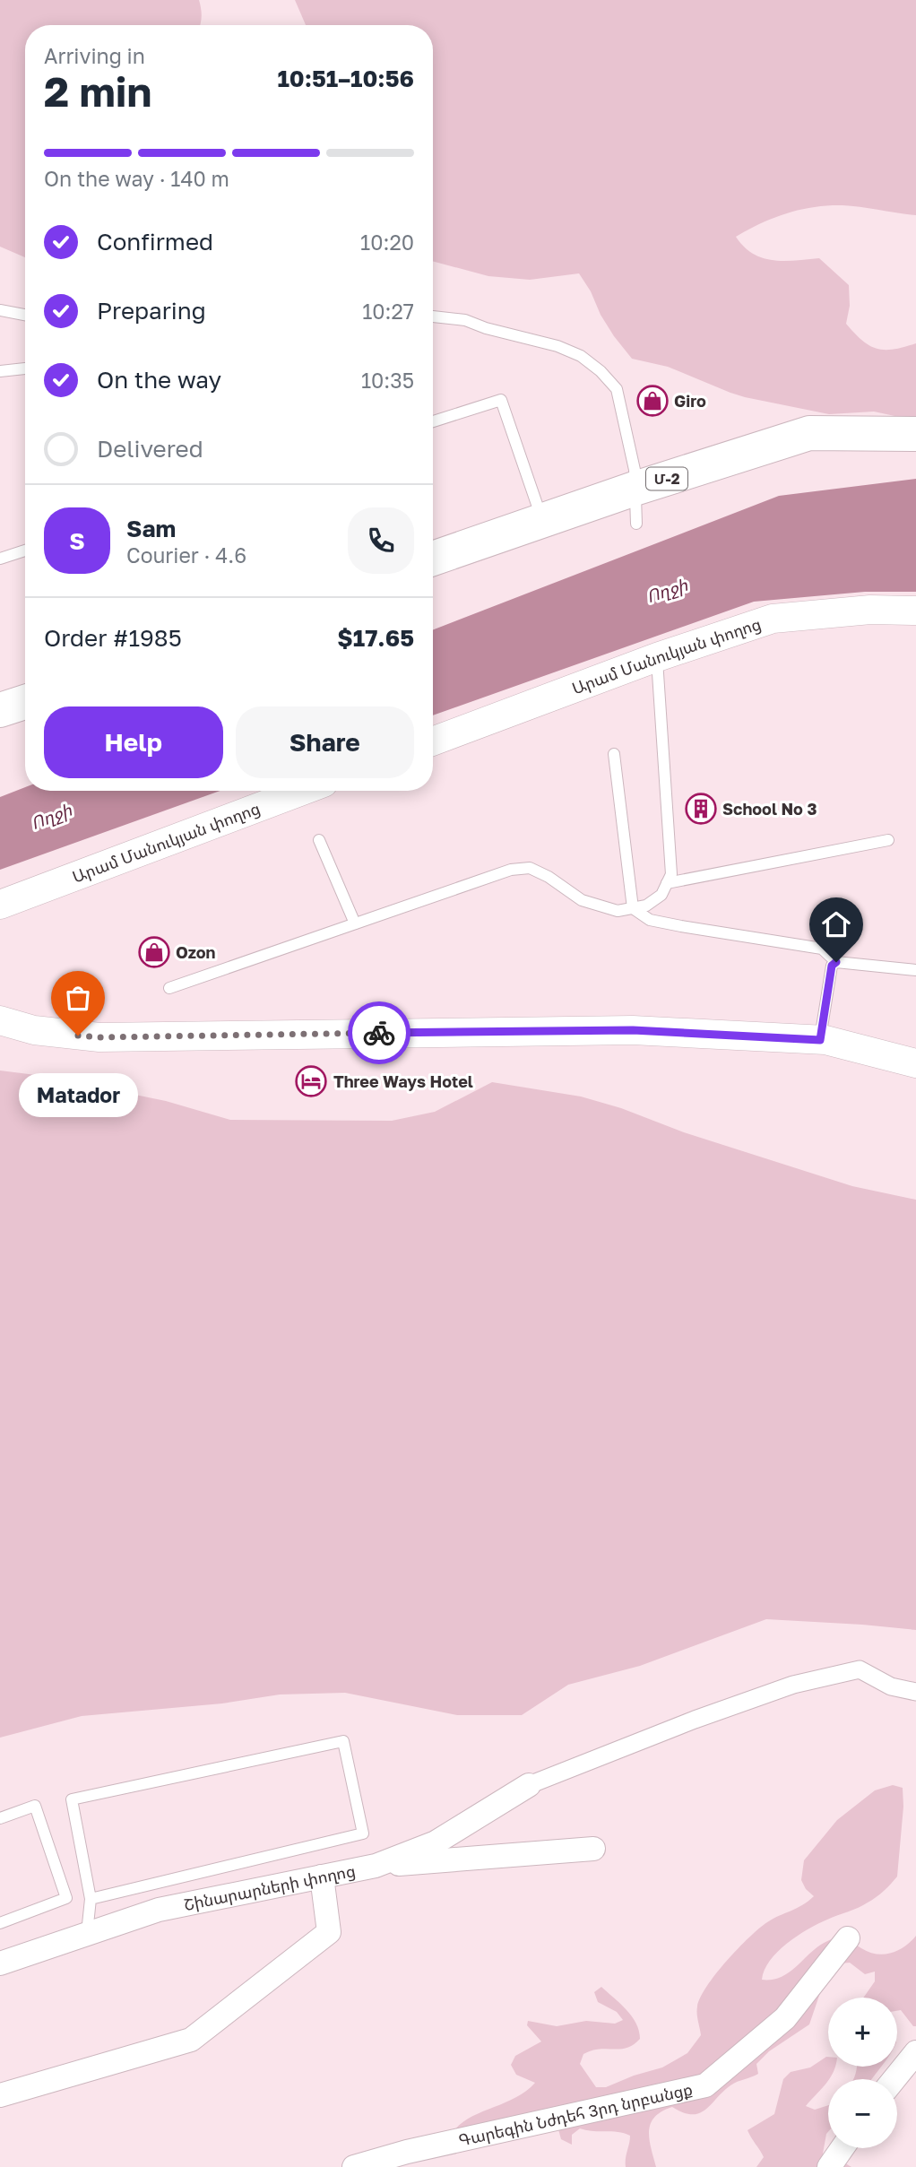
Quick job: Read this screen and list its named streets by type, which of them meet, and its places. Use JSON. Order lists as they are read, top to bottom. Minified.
{"streets":{"highway":["Մ-2"],"street":["Արամ Մանուկյան փողոց","Շինարարների փողոց","Գարեգին Նժդեհ 3րդ նրբանցք"]},"water":["Ողջի"],"places":{"shop":["Giro","Ozon"],"building":["School No 3"],"other":["Matador"],"hotel":["Three Ways Hotel"]},"page":{"heading":["2 min","Arriving in","10:51–10:56"],"panel":["Sam","Courier · 4.6","Order #1985","$17.65"],"bar":"On the way · 140 m","list":[["Confirmed","10:20"],["Preparing","10:27"],["On the way","10:35"],"Delivered"],"round":"S","buttons":["Help","Share"],"bubble":"Matador","map_buttons":["+","−"]}}
